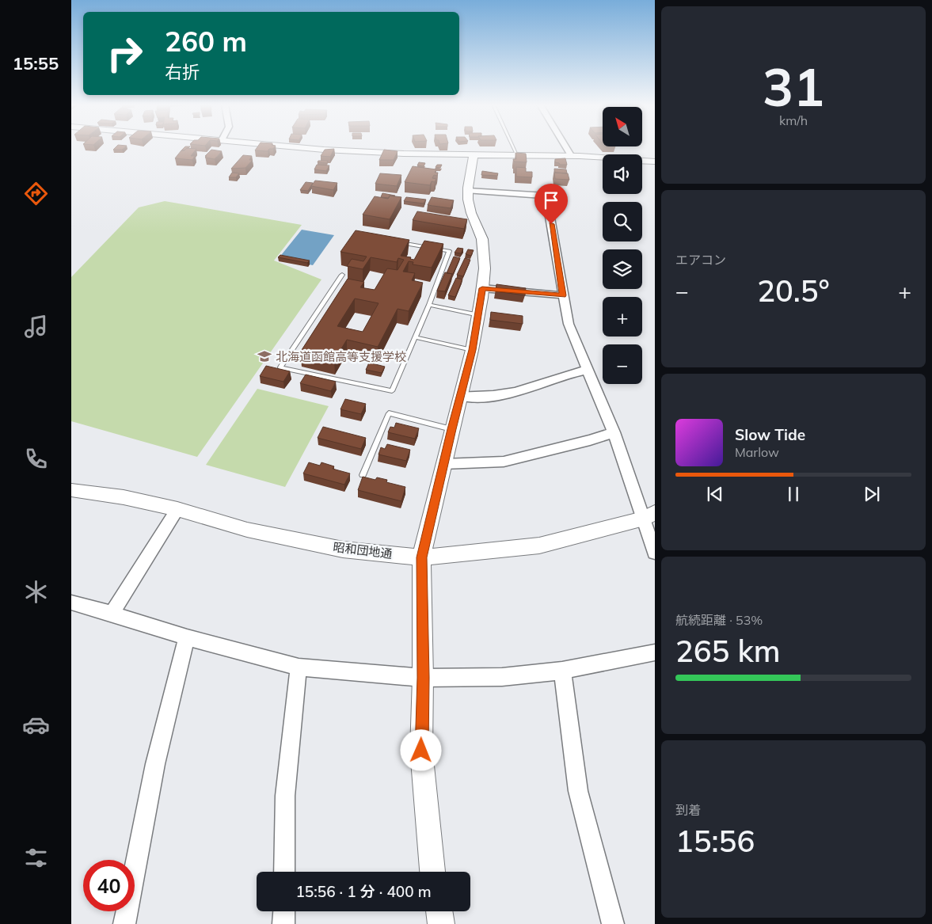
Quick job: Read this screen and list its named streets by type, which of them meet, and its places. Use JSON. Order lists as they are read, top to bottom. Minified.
{"streets":{"street":["昭和団地通"]},"places":{"school or university":["北海道函館高等支援学校"]},"north":"top left","page":{"tabs":"15:55","tile":[["31","km/h"],"エアコン",["航続距離 · 53%","265 km"],["到着","15:56"]],"turn":["260 m","右折"],"map_buttons":["+","−"],"heat":["−","20.5°","+"],"song":["Slow Tide","Marlow"],"limit":"40","trip":"15:56 · 1 分 · 400 m"}}
